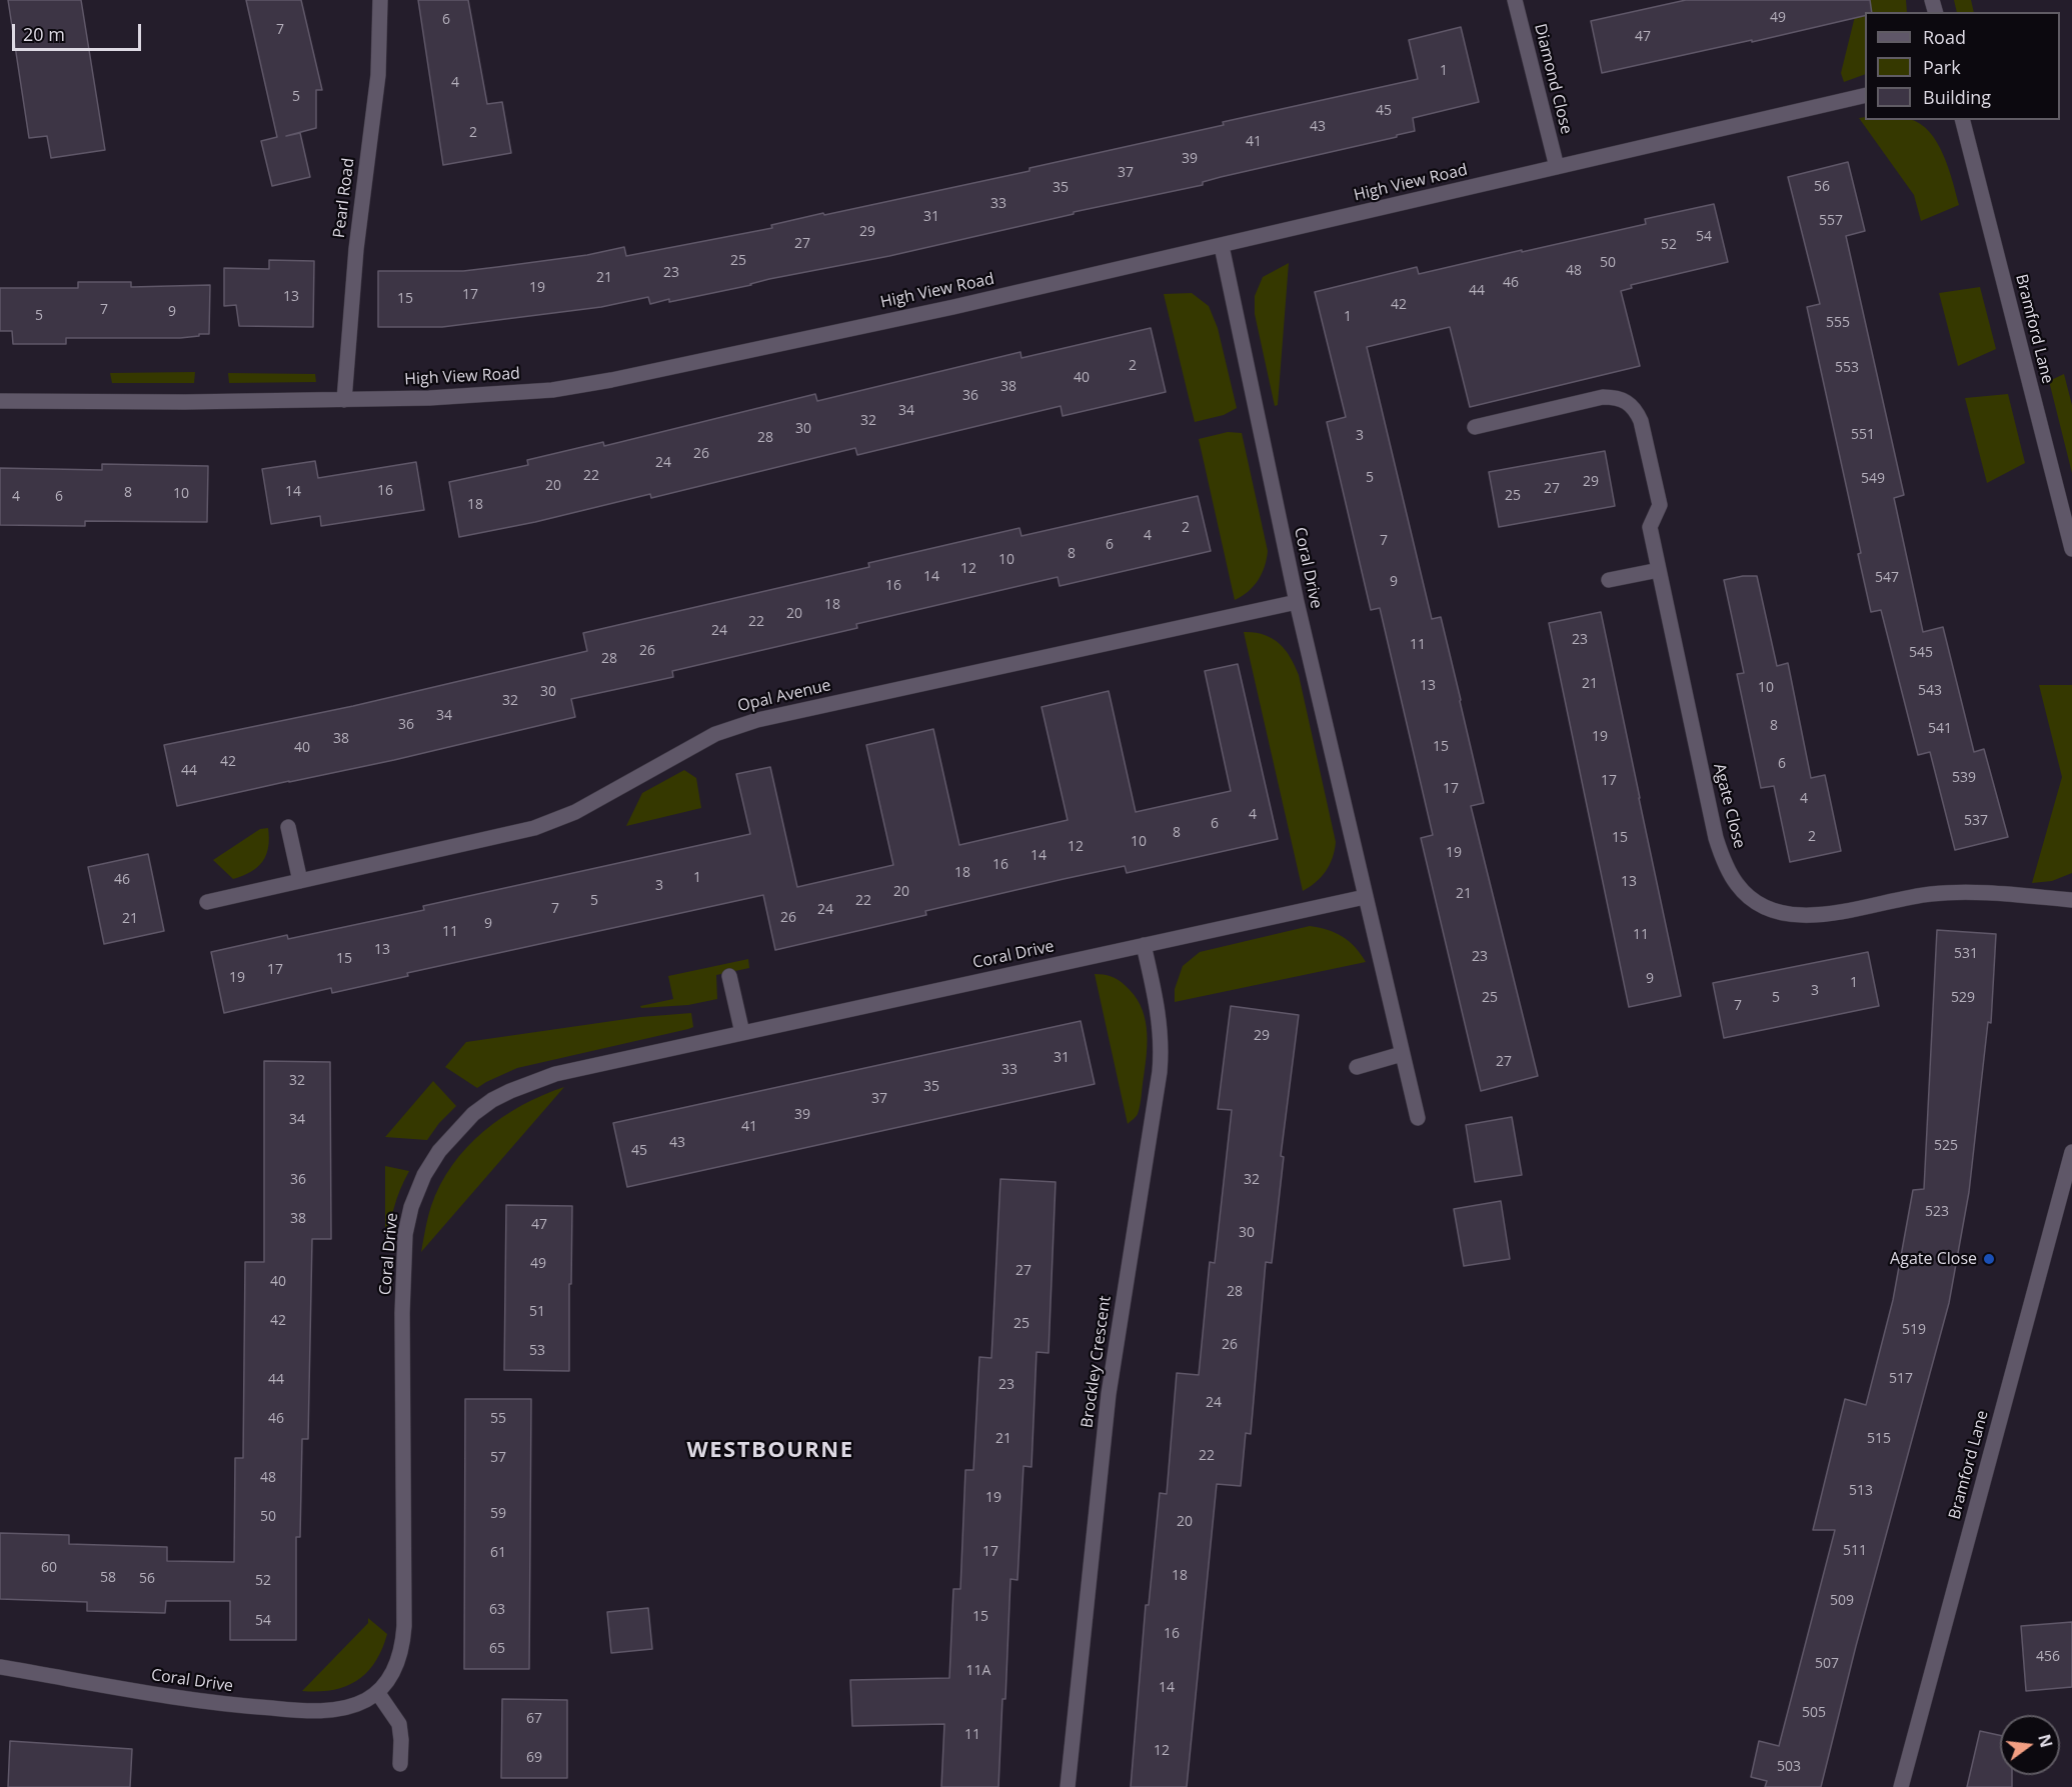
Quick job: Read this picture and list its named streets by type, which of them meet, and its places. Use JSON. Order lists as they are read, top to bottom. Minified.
{"streets":{"street":["Diamond Close","High View Road","Pearl Road","Bramford Lane","Coral Drive","Opal Avenue","Agate Close","Brockley Crescent"]},"crossings":[["Diamond Close","High View Road"],["High View Road","Pearl Road"],["High View Road","Coral Drive"],["Coral Drive","Opal Avenue"],["Coral Drive","Brockley Crescent"]],"districts":["WESTBOURNE"],"places":["Agate Close"],"house_numbers":["49","6","7","47","1","4","5","45","43","2","41","39","37","56","35","33","31","557","29","54","27","52","25","50","48","23","21","46","19","44","17","13","15","42","7","9","5","1","555","2","553","40","38","36","34","32","30","551","3","28","26","24","22","5","549","29","20","27","16","14","8","10","25","4","6","18","2","4","7","6","8","10","12","14","547","9","16","18","20","22","24","23","11","26","545","28","21","13","10","543","30","32","34","36","8","541","19","38","15","40","42","6","44","539","17","17","4","4","537","6","8","2","15","10","12","19","14","16","18","1","46","13","3","20","21","5","22","7","24","26","21","9","11","11","13","531","23","15","17","19","9","1","3","25","5","529","7","29","31","27","33","32","35","37","39","34","41","43","525","45","36","32","523","38","47","30","49","27","40","28","51","42","25","519","26","53","517","44","23","24","46","55","21","515","22","57","48","513","19","59","50","20","511","17","61","60","18","58","56","52","509","63","15","54","16","65","456","507","11A","14","505","67","11","12","69","503"],"legend":["Road","Park","Building"],"scale_bar":"20 m","north":"right"}
